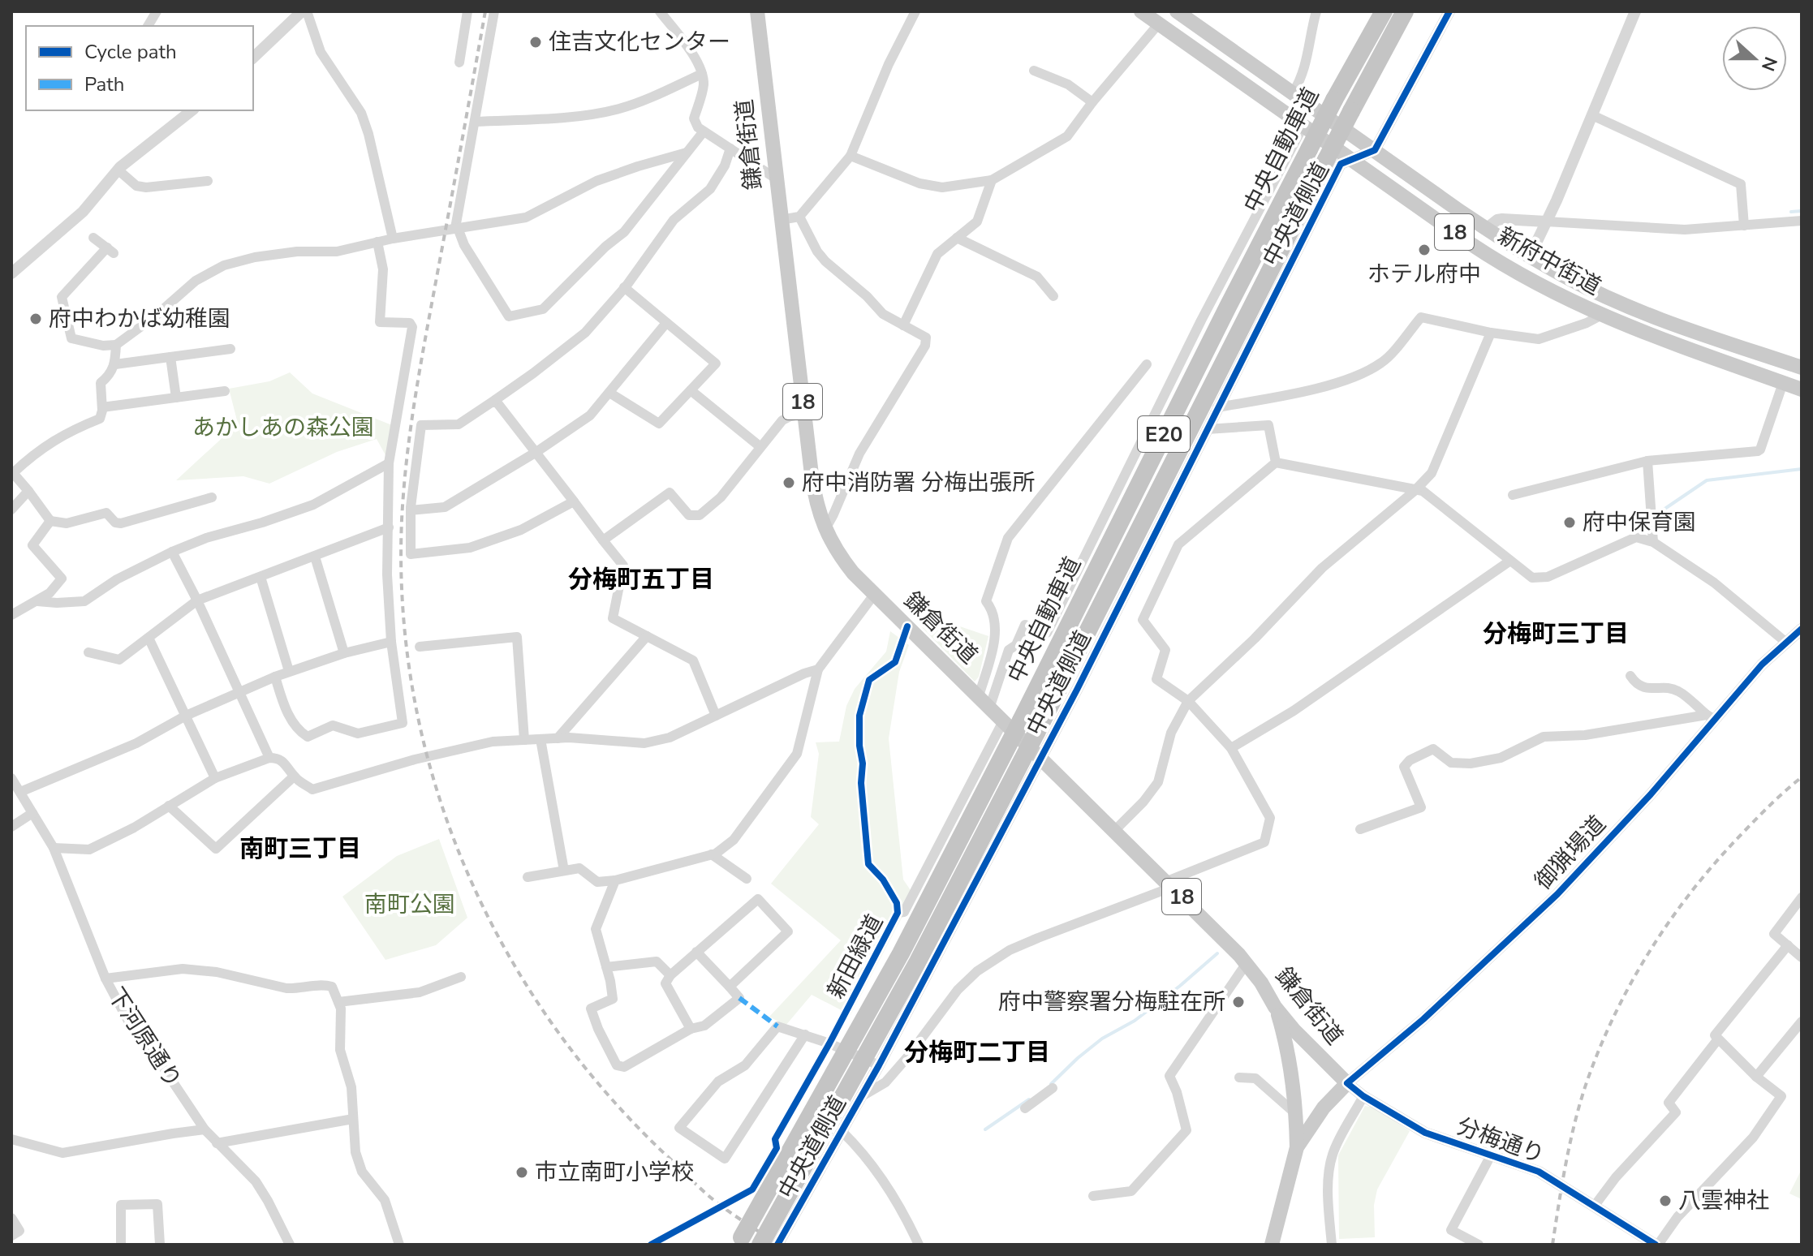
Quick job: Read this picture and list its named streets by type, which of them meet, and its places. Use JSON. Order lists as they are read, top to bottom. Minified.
{"streets":{"highway":["中央自動車道","E20"],"main road":["鎌倉街道","18","新府中街道"],"street":["中央道側道","御猟場道","下河原通り","分梅通り"],"cycle path":["新田緑道"]},"crossings":[["鎌倉街道","中央道側道"],["鎌倉街道","18"],["鎌倉街道","御猟場道"],["鎌倉街道","分梅通り"],["中央道側道","新府中街道"],["18","御猟場道"],["18","分梅通り"],["御猟場道","分梅通り"]],"districts":["分梅町五丁目","分梅町三丁目","南町三丁目","分梅町二丁目"],"parks":["あかしあの森公園","南町公園"],"places":["住吉文化センター","ホテル府中","府中わかば幼稚園","府中消防署 分梅出張所","府中保育園","府中警察署分梅駐在所","市立南町小学校","八雲神社"],"legend":["Cycle path","Path"],"north":"right"}
